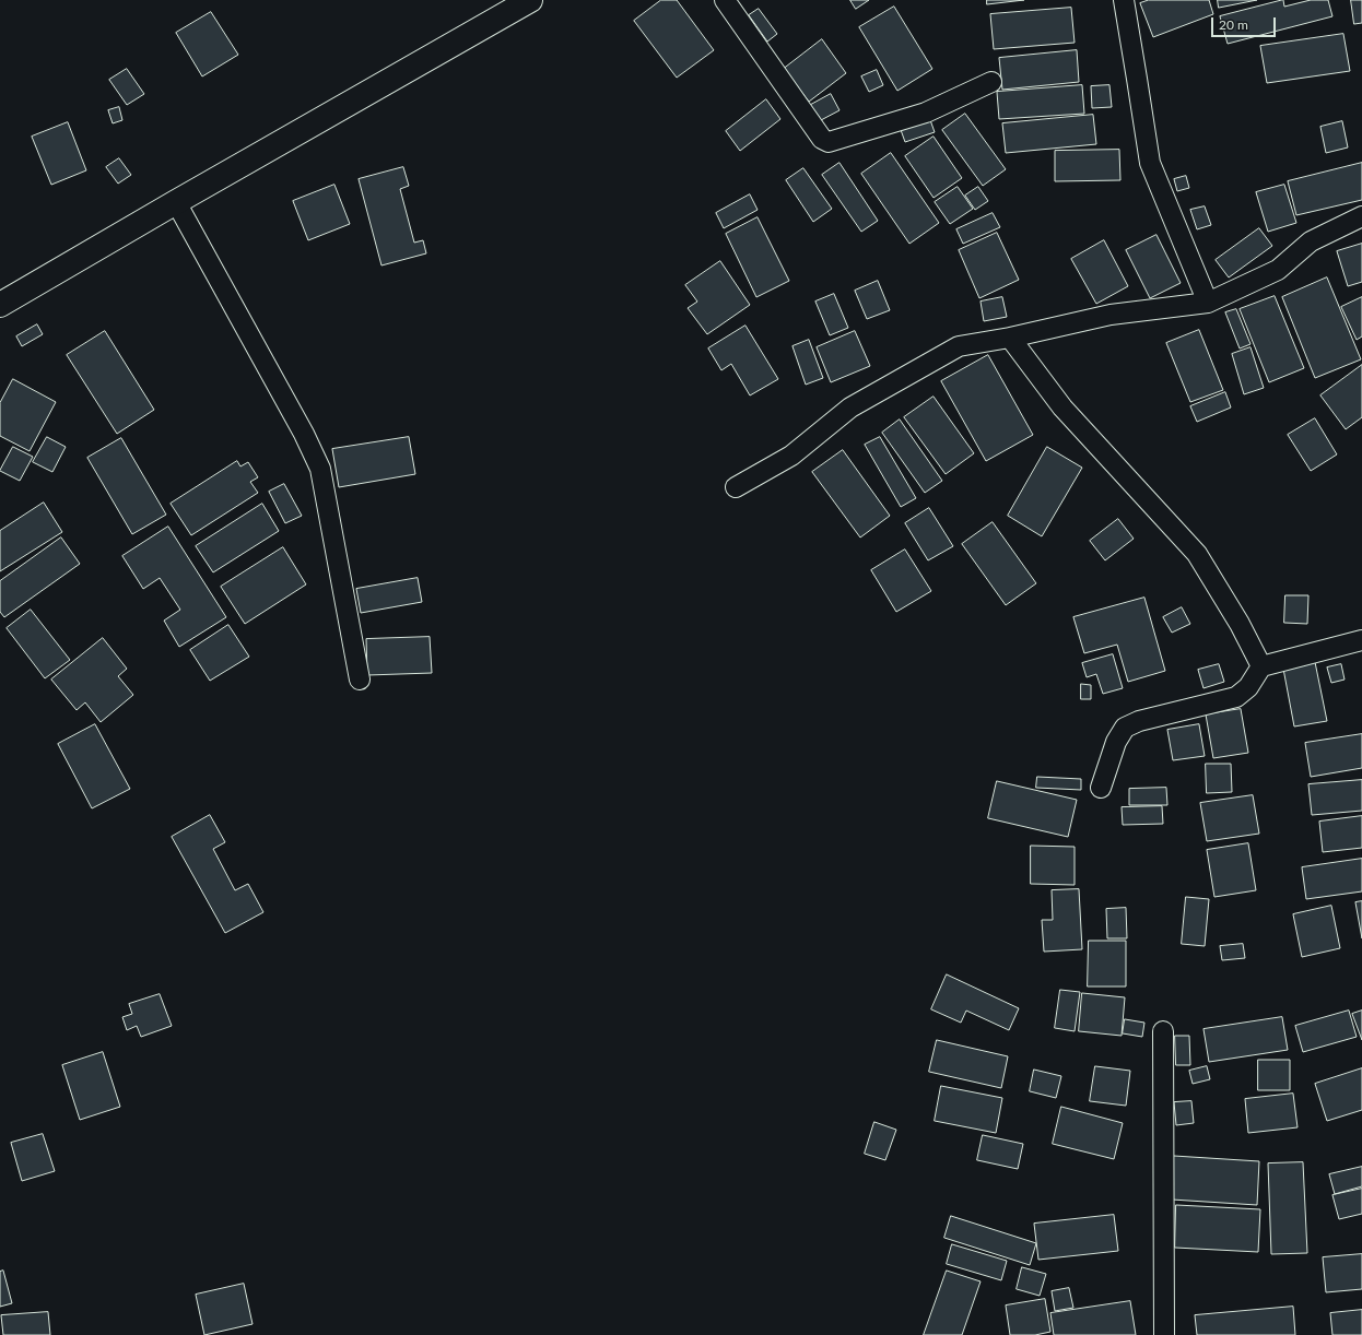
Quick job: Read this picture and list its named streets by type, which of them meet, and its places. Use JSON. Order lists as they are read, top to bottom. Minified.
{"scale_bar":"20 m"}
